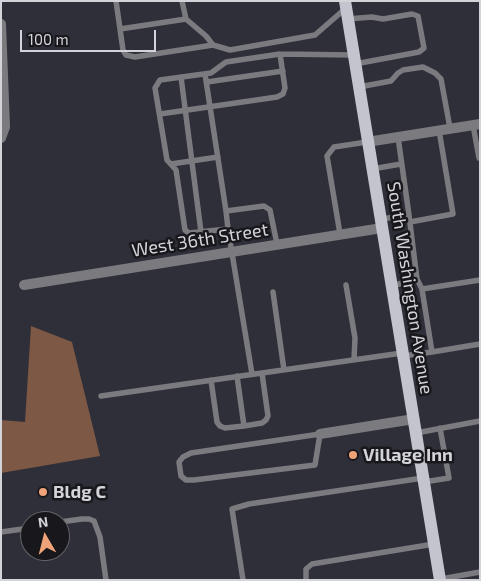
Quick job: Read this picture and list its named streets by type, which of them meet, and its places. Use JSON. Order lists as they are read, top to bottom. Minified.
{"streets":{"main road":["South Washington Avenue"],"street":["West 36th Street"]},"crossings":[["West 36th Street","South Washington Avenue"]],"places":["Village Inn","Bldg C"],"scale_bar":"100 m","north":"top"}
